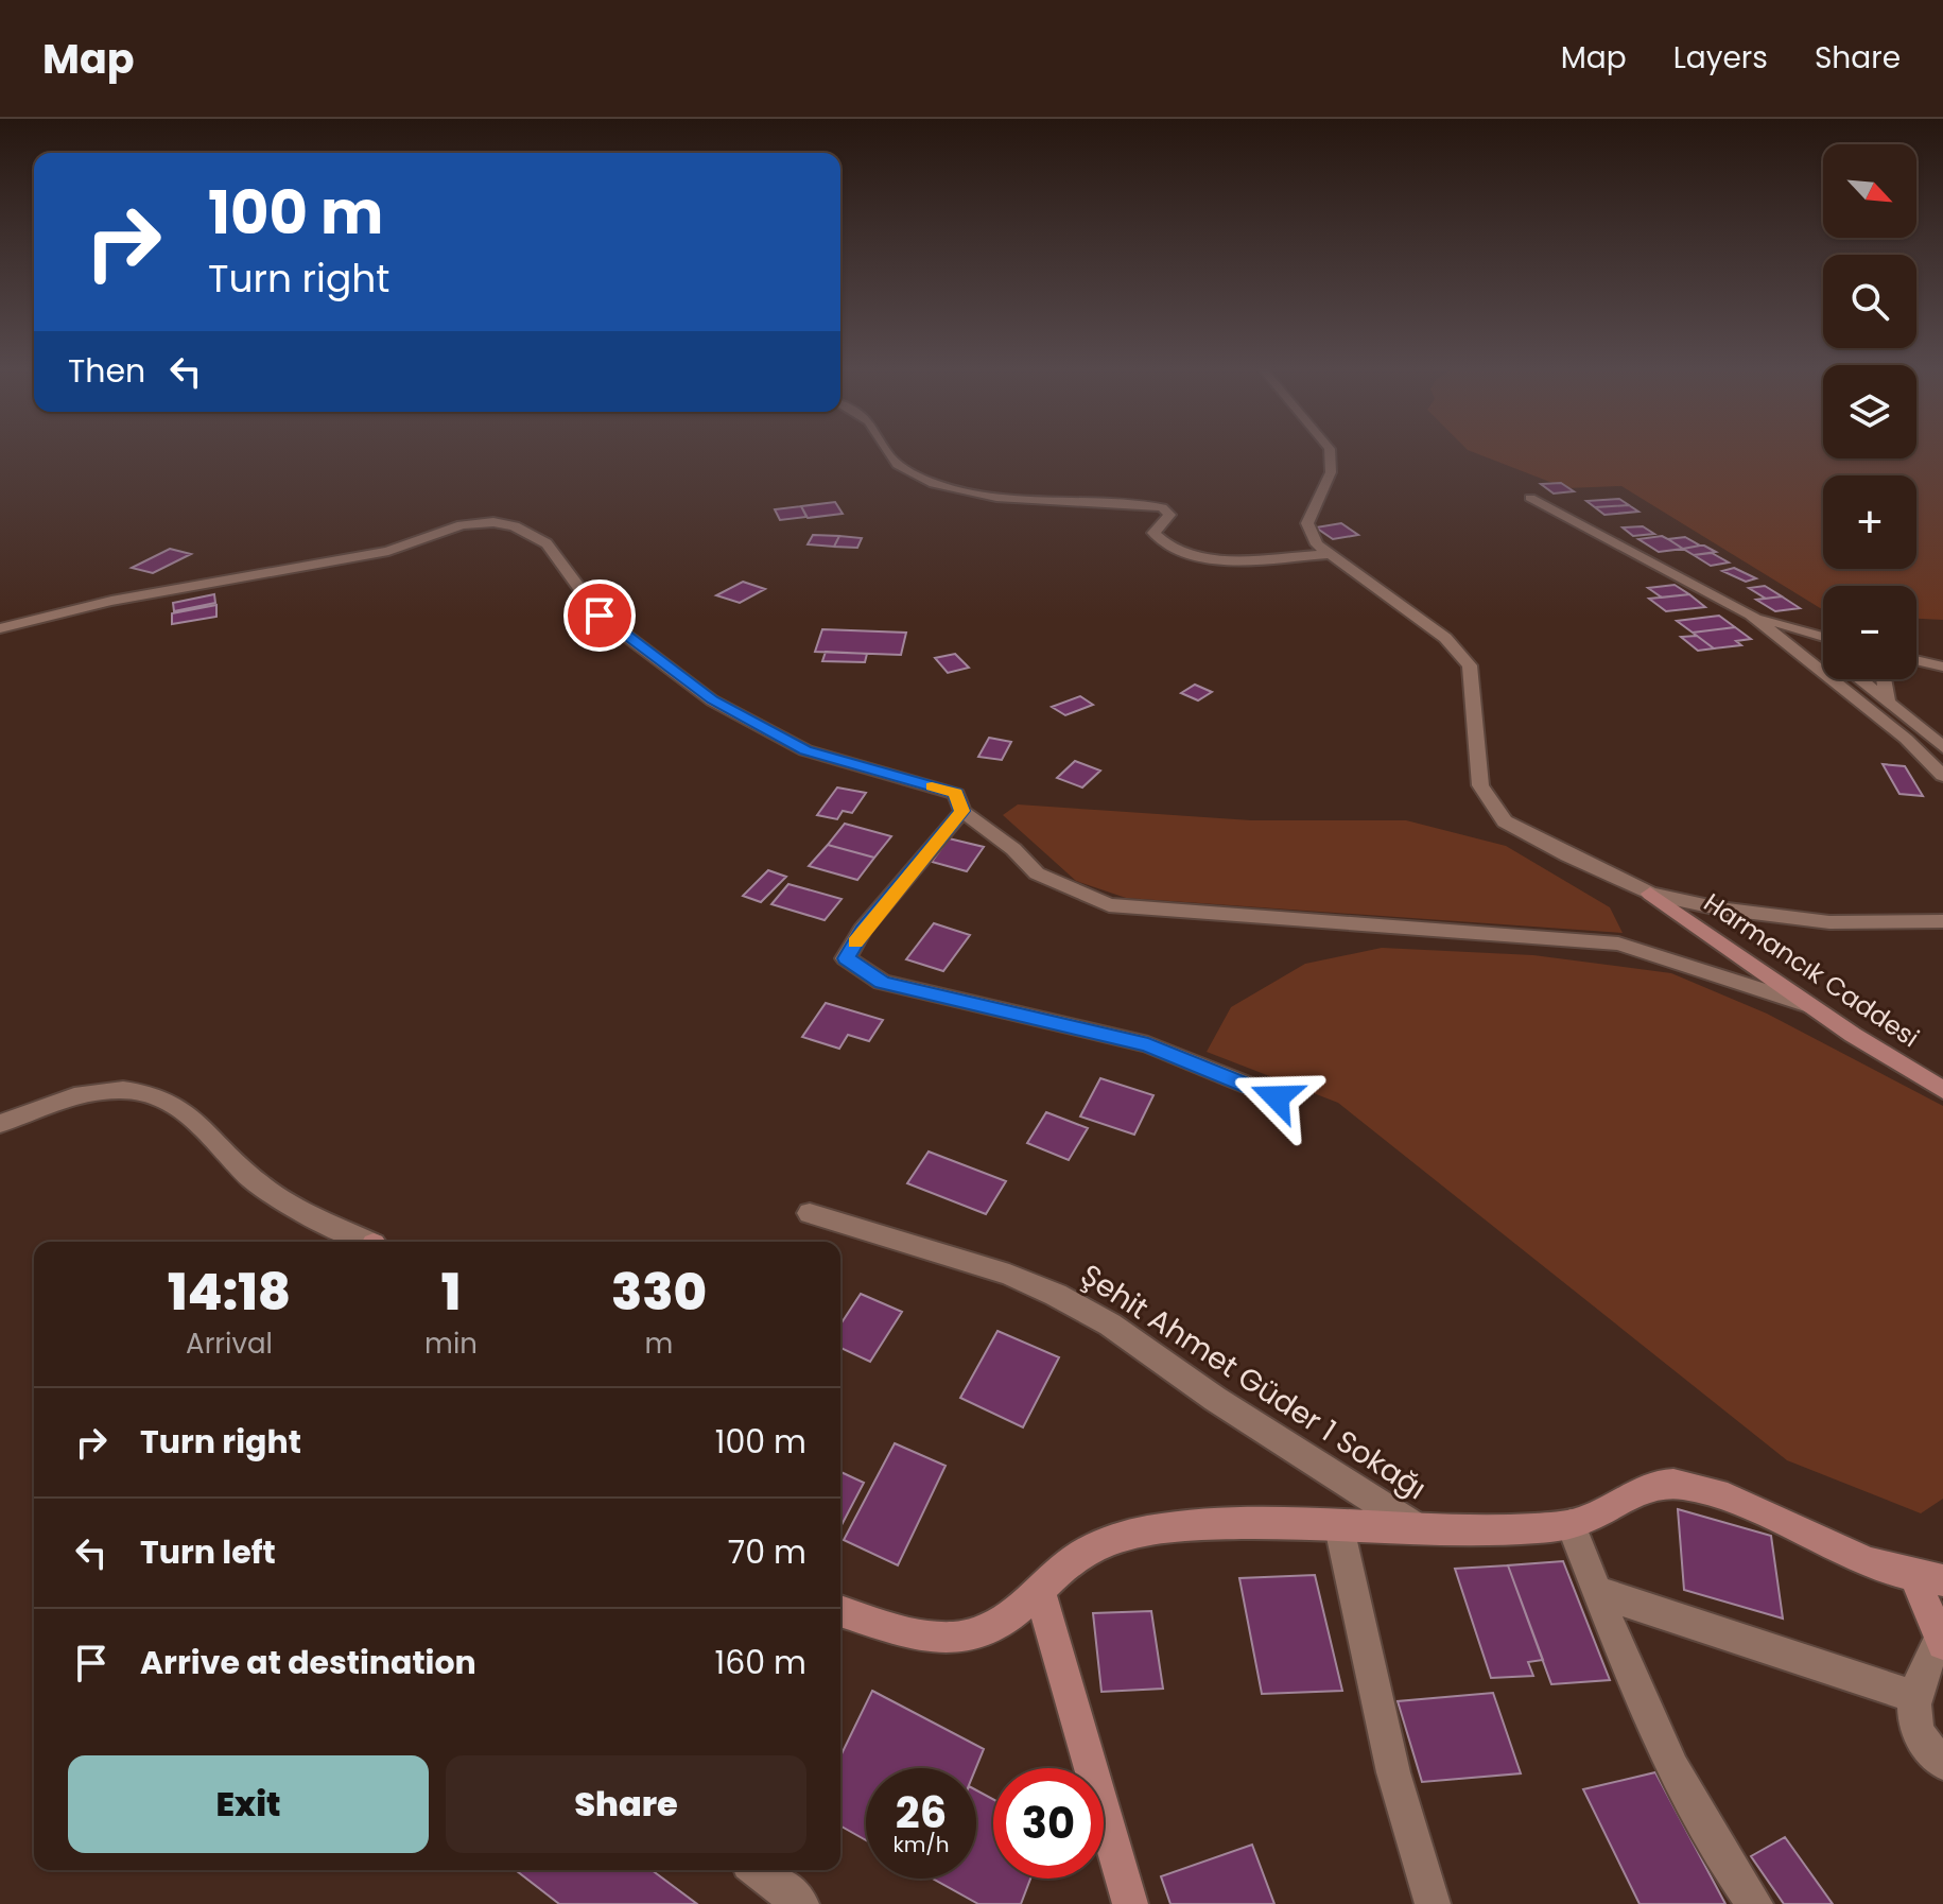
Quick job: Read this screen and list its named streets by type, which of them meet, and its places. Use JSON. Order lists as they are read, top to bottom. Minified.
{"streets":{"street":["Harmancık Caddesi","Şehit Ahmet Güder 1 Sokağı"]},"north":"bottom right","page":{"header":"Map","nav":["Map","Layers","Share"],"map_buttons":["+","−"],"turn":["100 m","Turn right"],"then":"Then","eta":["14:18","Arrival","1","min","330","m"],"list":[{"name":"Turn right","value":"100 m"},{"name":"Turn left","value":"70 m"},{"name":"Arrive at destination","value":"160 m"}],"buttons":["Exit","Share"],"speed":"26 km/h","limit":"30"}}
